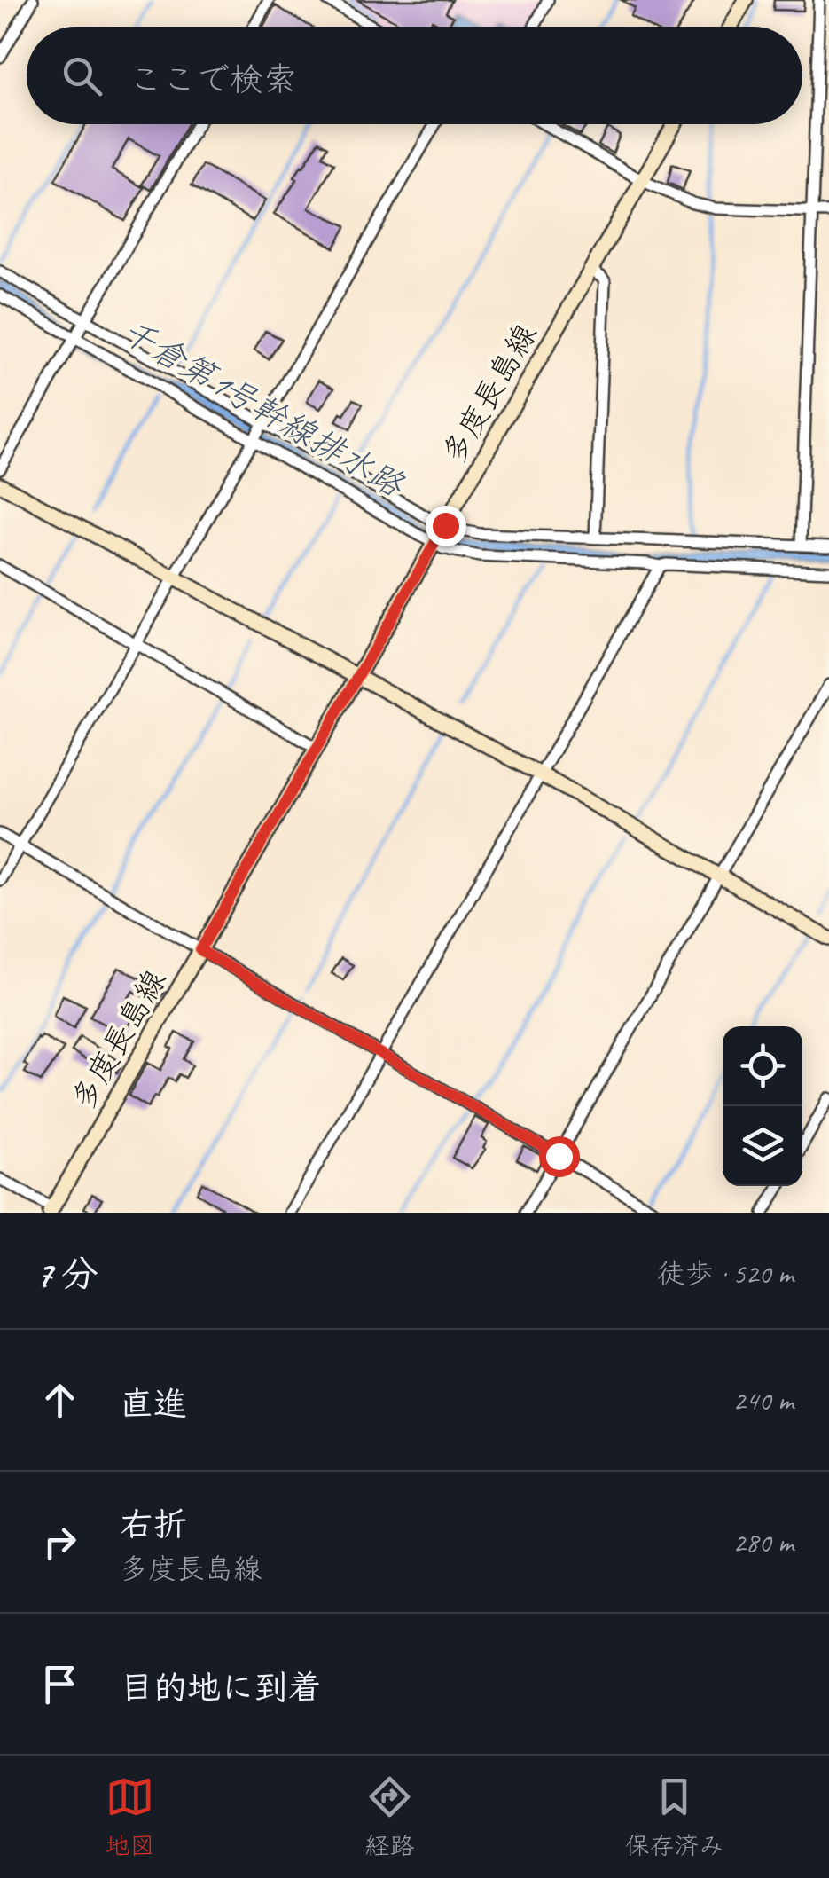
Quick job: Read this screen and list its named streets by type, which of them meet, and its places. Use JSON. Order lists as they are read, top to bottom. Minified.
{"streets":{"main road":["多度長島線"]},"water":["千倉第1号幹線排水路"],"page":{"search":"ここで検索","heading":["7 分","徒歩 · 520 m"],"list":[["直進","240 m"],["右折","多度長島線","280 m"],"目的地に到着"],"nav":["地図","経路","保存済み"]}}
